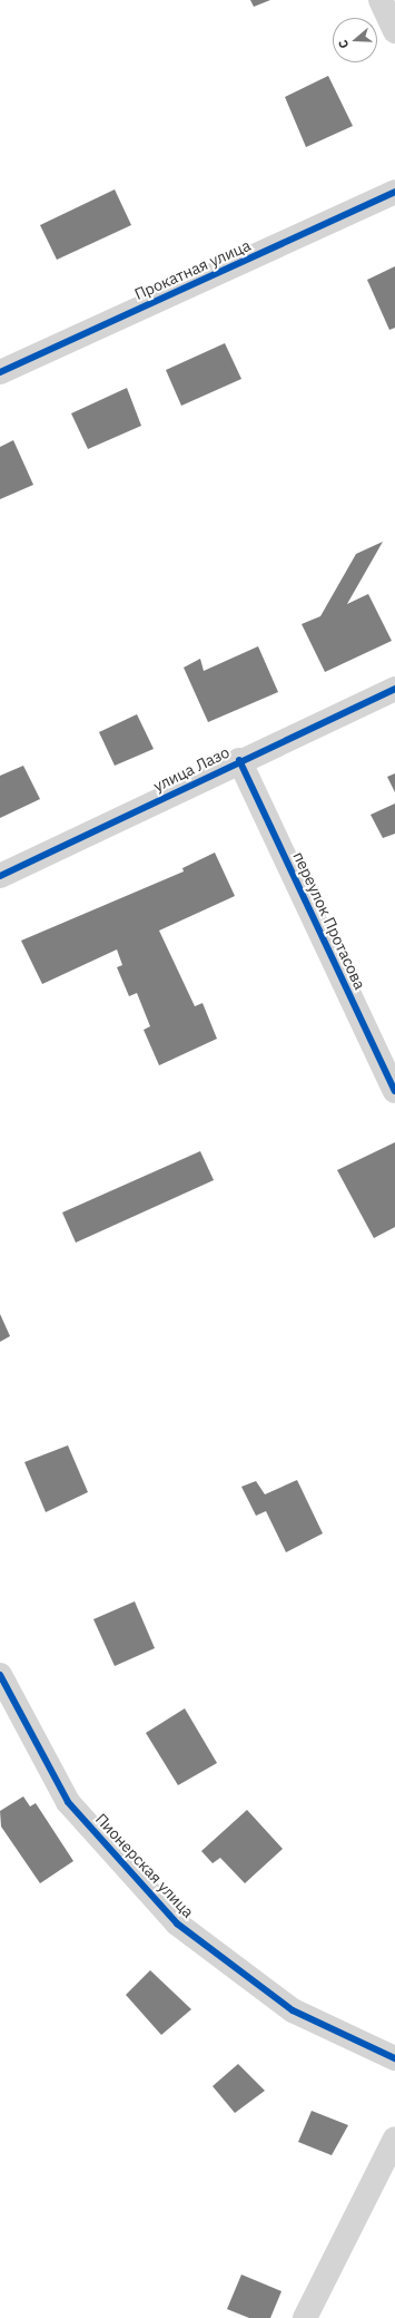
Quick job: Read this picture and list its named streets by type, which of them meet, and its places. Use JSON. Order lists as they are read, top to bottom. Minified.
{"streets":{"street":["Прокатная улица","улица Лазо","переулок Протасова","Пионерская улица"]},"crossings":[["улица Лазо","переулок Протасова"]],"north":"left"}
